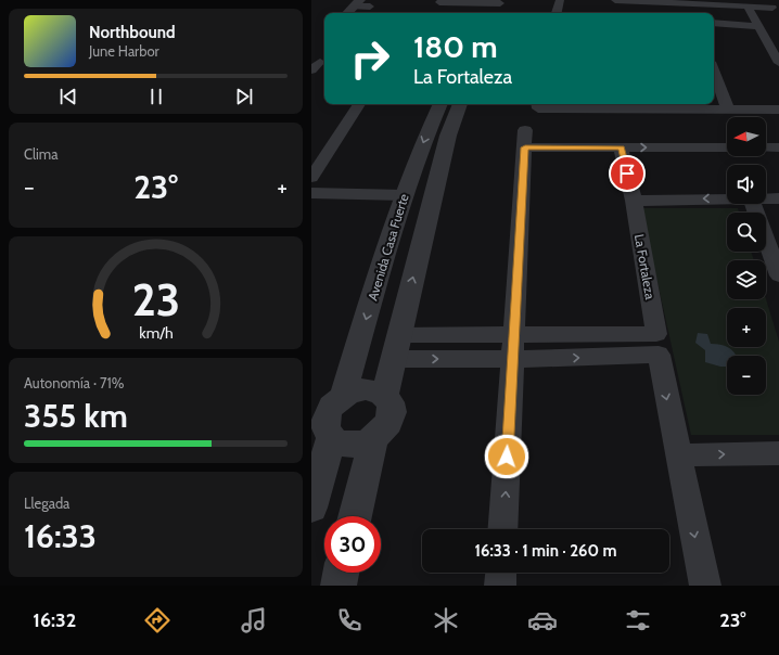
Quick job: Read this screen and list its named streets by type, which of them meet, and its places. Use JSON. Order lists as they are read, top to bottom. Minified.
{"streets":{"street":["Avenida Casa Fuerte","La Fortaleza"]},"north":"left","page":{"turn":["180 m","La Fortaleza"],"song":["Northbound","June Harbor"],"map_buttons":["+","−"],"tile":["Clima",["Autonomía · 71%","355 km"],["Llegada","16:33"]],"heat":["−","23°","+"],"limit":"30","trip":"16:33 · 1 min · 260 m","tabs":["16:32","23°"],"gauge":["23","km/h"]}}
